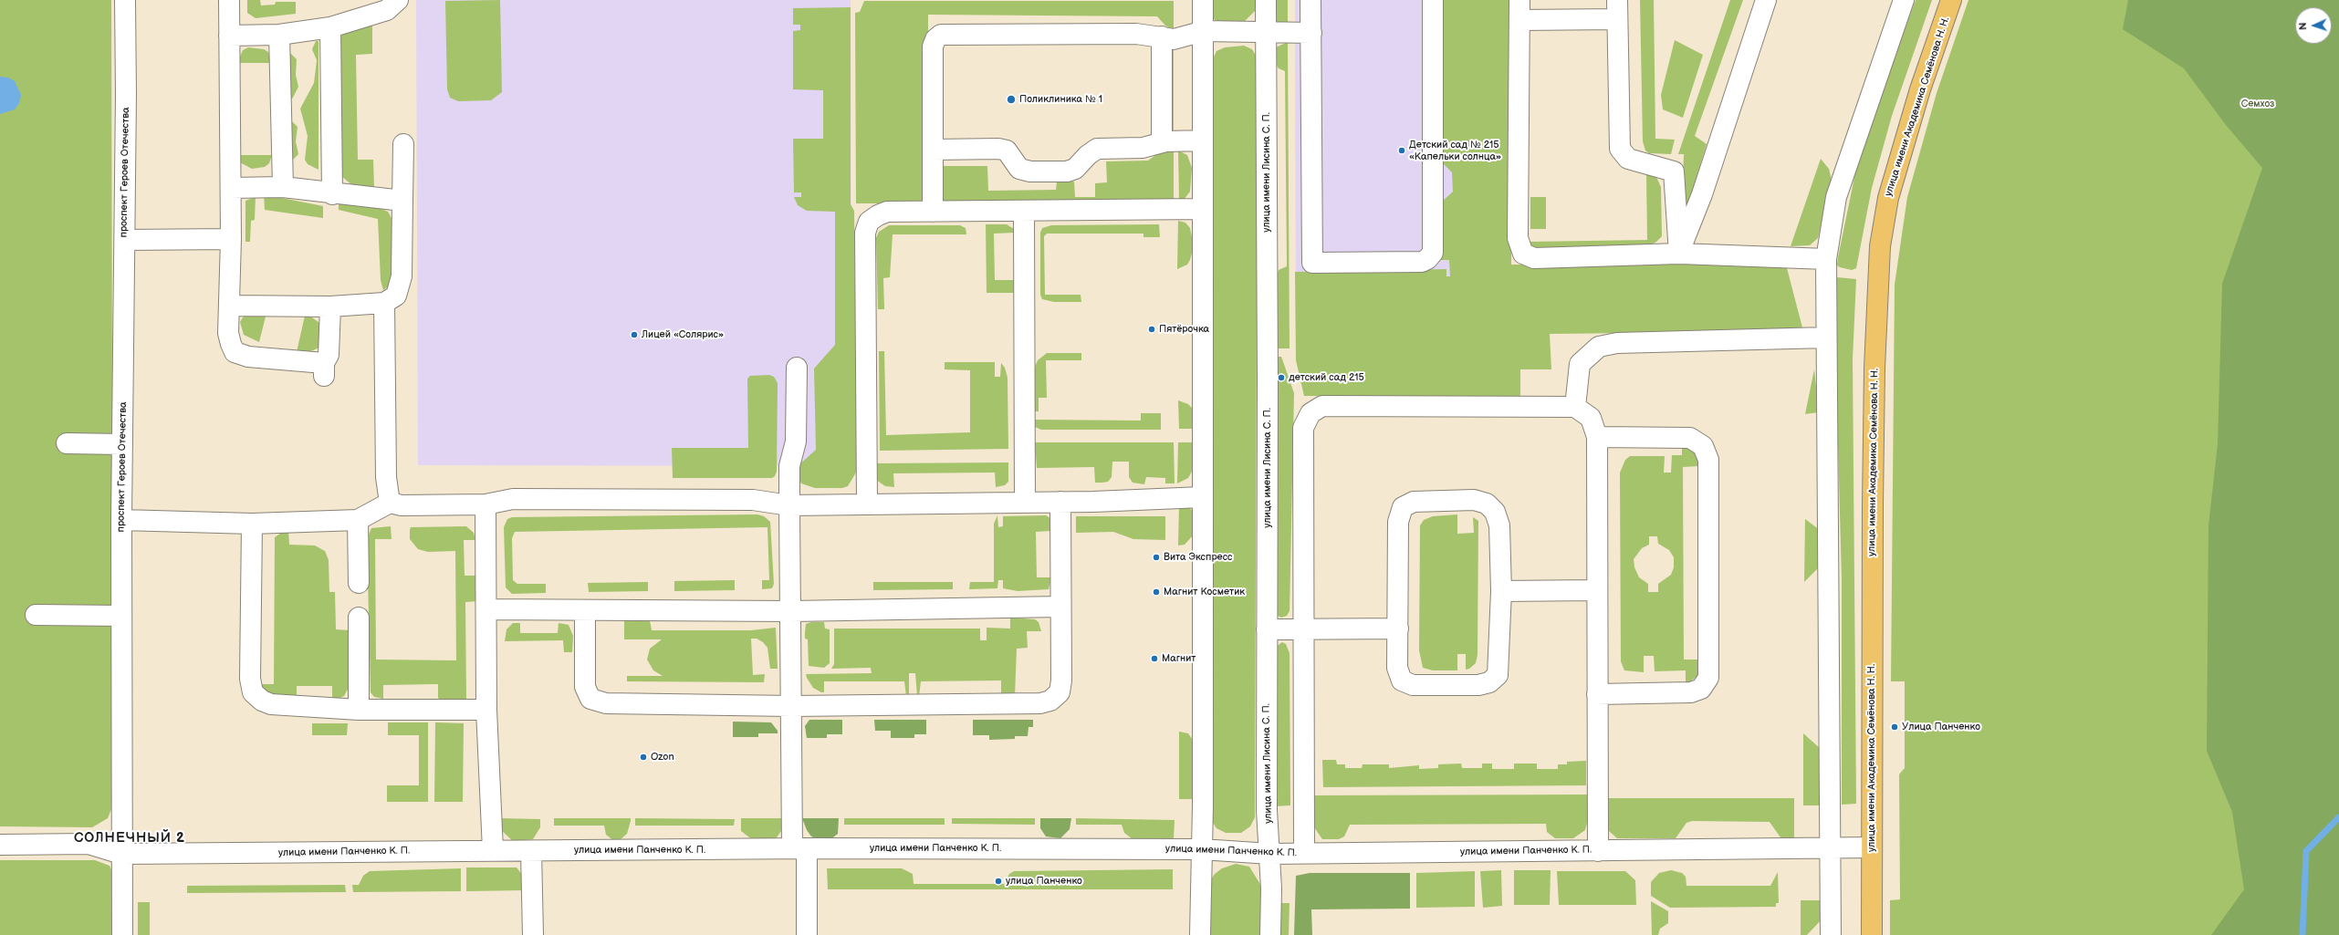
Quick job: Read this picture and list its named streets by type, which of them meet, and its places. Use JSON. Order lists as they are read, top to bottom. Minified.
{"streets":{"main road":["улица имени Академика Семёнова Н. Н."],"street":["проспект Героев Отечества","улица имени Лисина С. П.","улица имени Панченко К. П."]},"crossings":[["улица имени Академика Семёнова Н. Н.","улица имени Панченко К. П."],["проспект Героев Отечества","улица имени Панченко К. П."],["улица имени Лисина С. П.","улица имени Панченко К. П."]],"districts":["СОЛНЕЧНЫЙ 2"],"parks":["Семхоз"],"places":["Поликлиника № 1","Детский сад № 215 «Капельки солнца»","Пятёрочка","Лицей «Солярис»","детский сад 215","Вита Экспресс","Магнит Косметик","Магнит","Улица Панченко","Ozon","улица Панченко"],"north":"left"}
